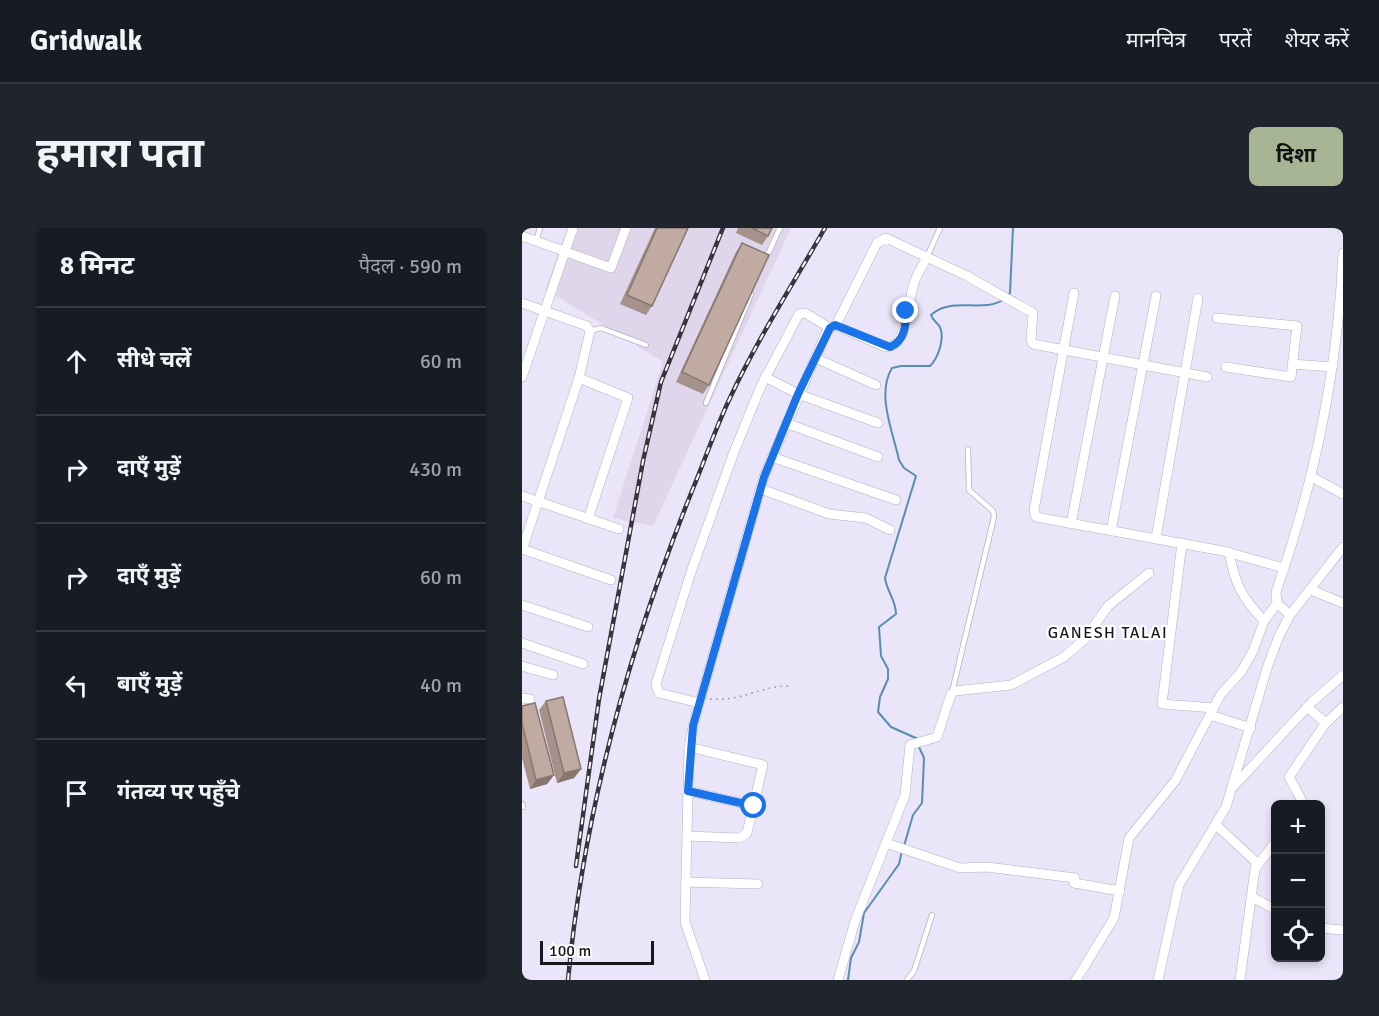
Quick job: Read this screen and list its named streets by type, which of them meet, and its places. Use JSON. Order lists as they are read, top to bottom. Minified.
{"districts":["GANESH TALAI"],"scale_bar":"100 m","page":{"header":"Gridwalk","nav":["मानचित्र","परतें","शेयर करें"],"buttons":"दिशा","title":"हमारा पता","heading":["8 मिनट","पैदल · 590 m"],"list":[["सीधे चलें","60 m"],["दाएँ मुड़ें","430 m"],["दाएँ मुड़ें","60 m"],["बाएँ मुड़ें","40 m"],"गंतव्य पर पहुँचे"],"map_buttons":["+","−"],"scale":"100 m"}}
